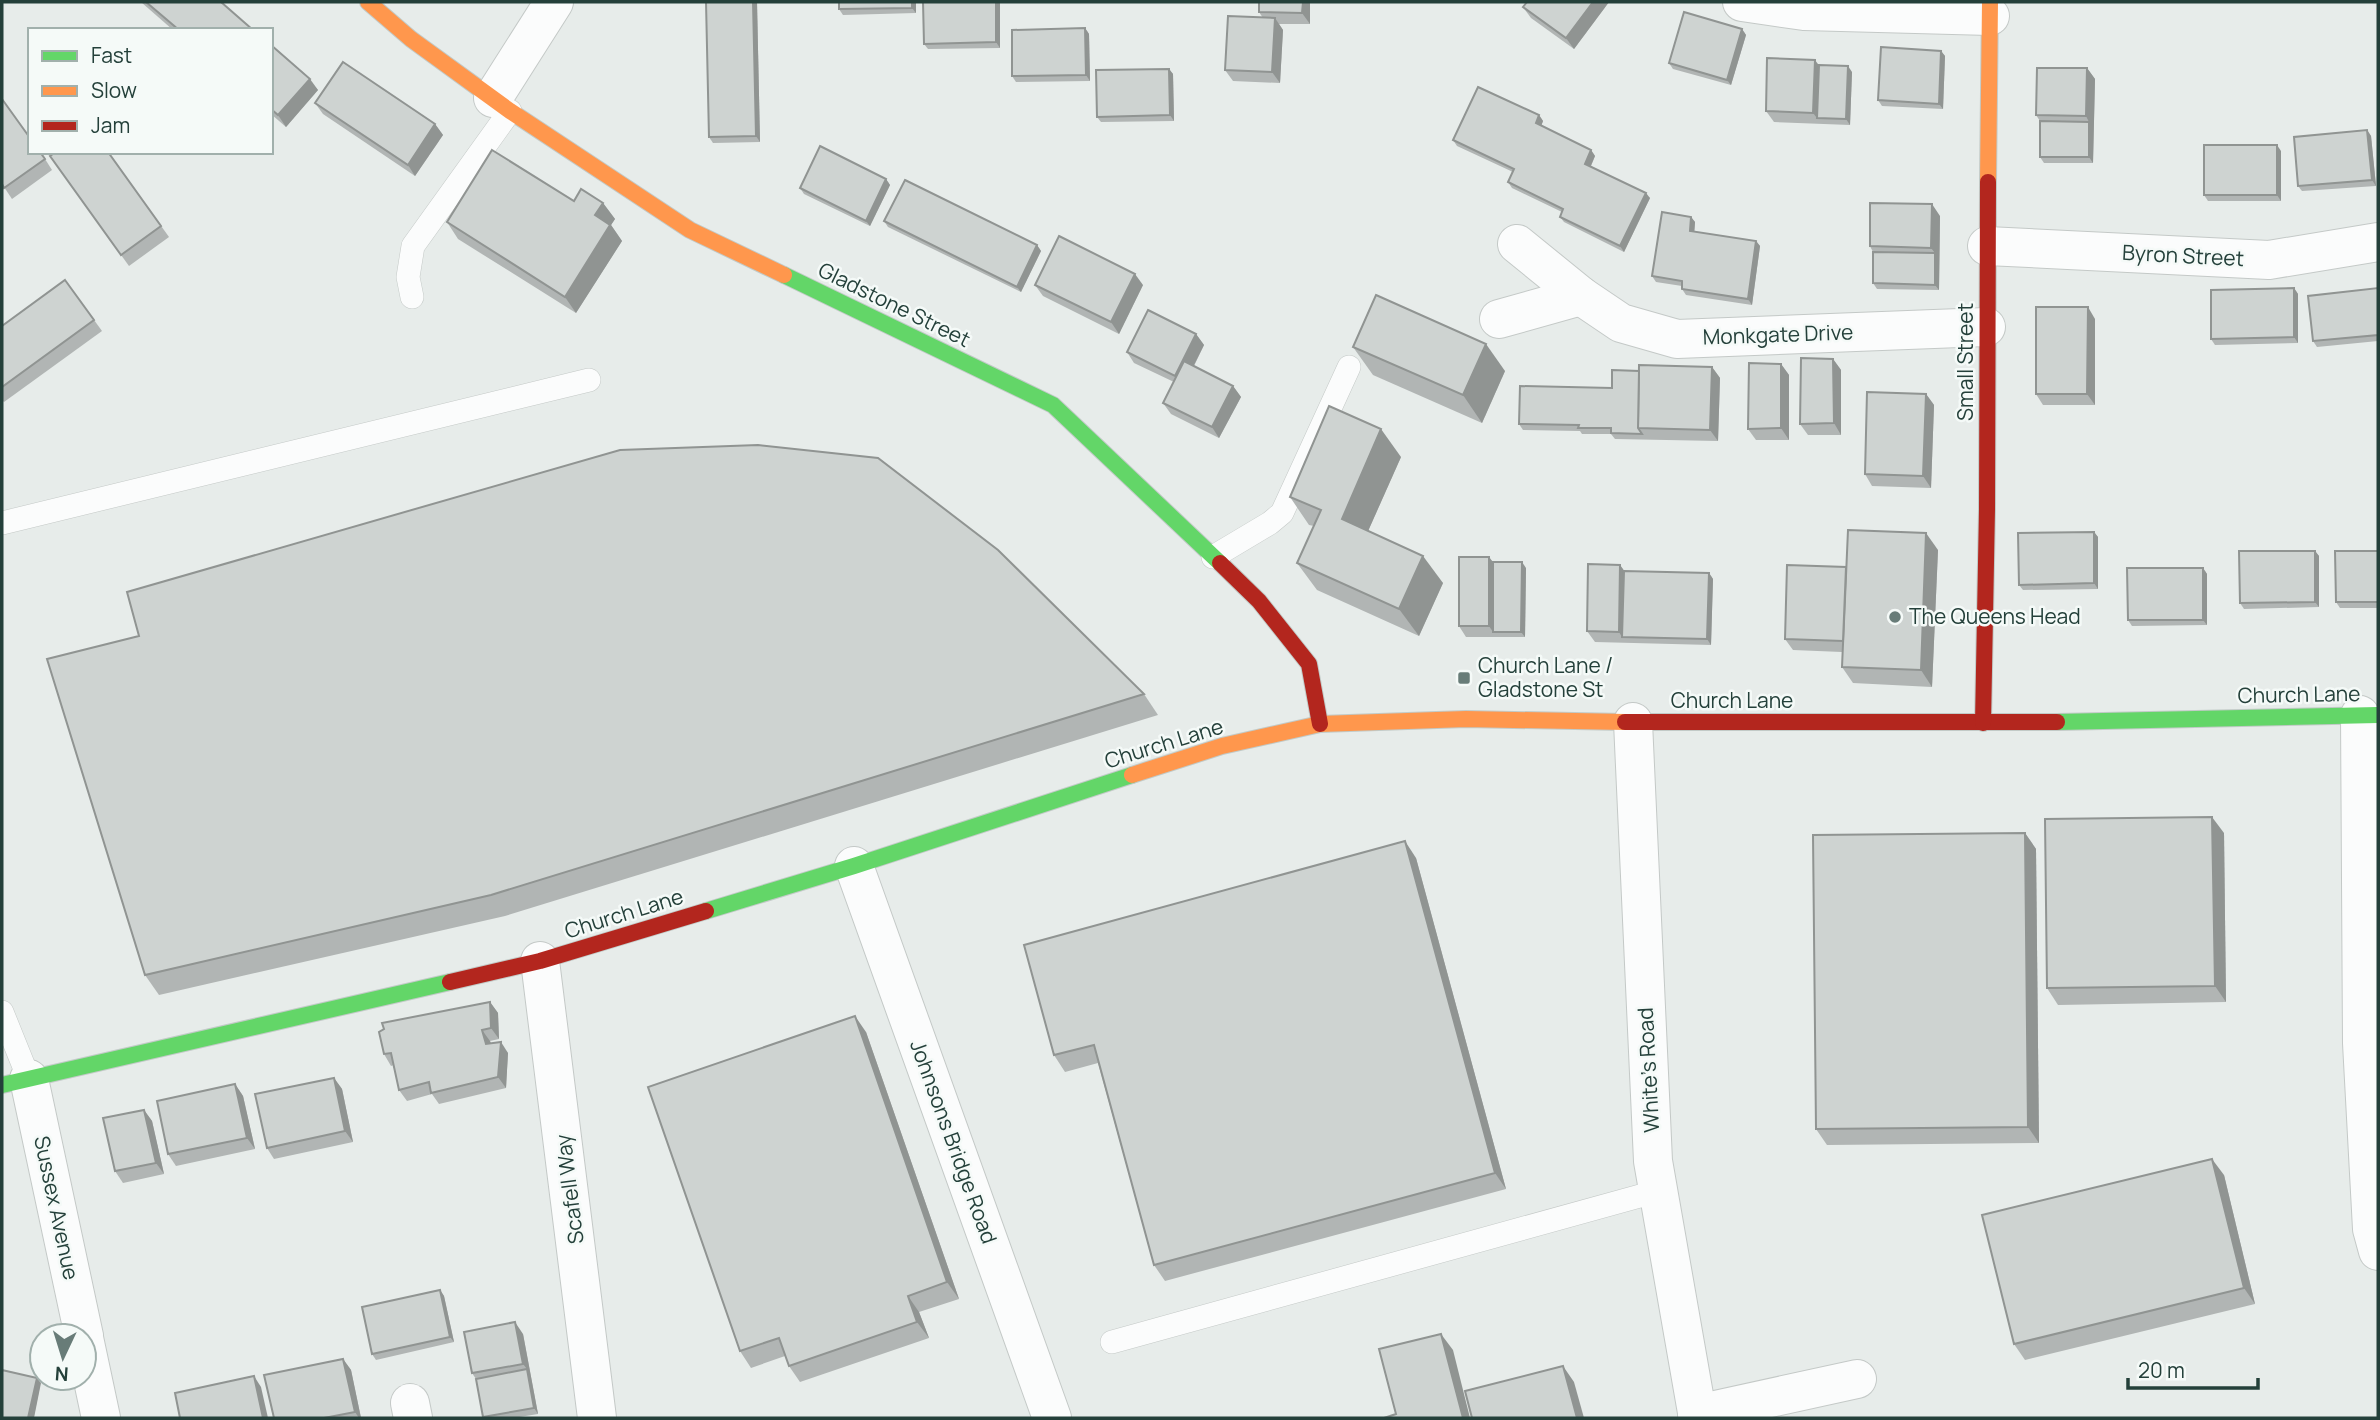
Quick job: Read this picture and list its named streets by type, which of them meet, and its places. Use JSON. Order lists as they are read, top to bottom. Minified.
{"streets":{"main road":["Gladstone Street","Small Street","Church Lane"],"street":["Byron Street","Monkgate Drive","White's Road","Johnsons Bridge Road","Scafell Way","Sussex Avenue"]},"crossings":[["Byron Street","Small Street"],["Gladstone Street","Church Lane"],["Monkgate Drive","Small Street"],["Small Street","Church Lane"],["Church Lane","White's Road"],["Church Lane","Johnsons Bridge Road"],["Church Lane","Scafell Way"],["Church Lane","Sussex Avenue"]],"places":{"other":["The Queens Head"],"transit":["Church Lane / Gladstone St"]},"legend":["Fast","Slow","Jam"],"scale_bar":"20 m","north":"bottom"}
